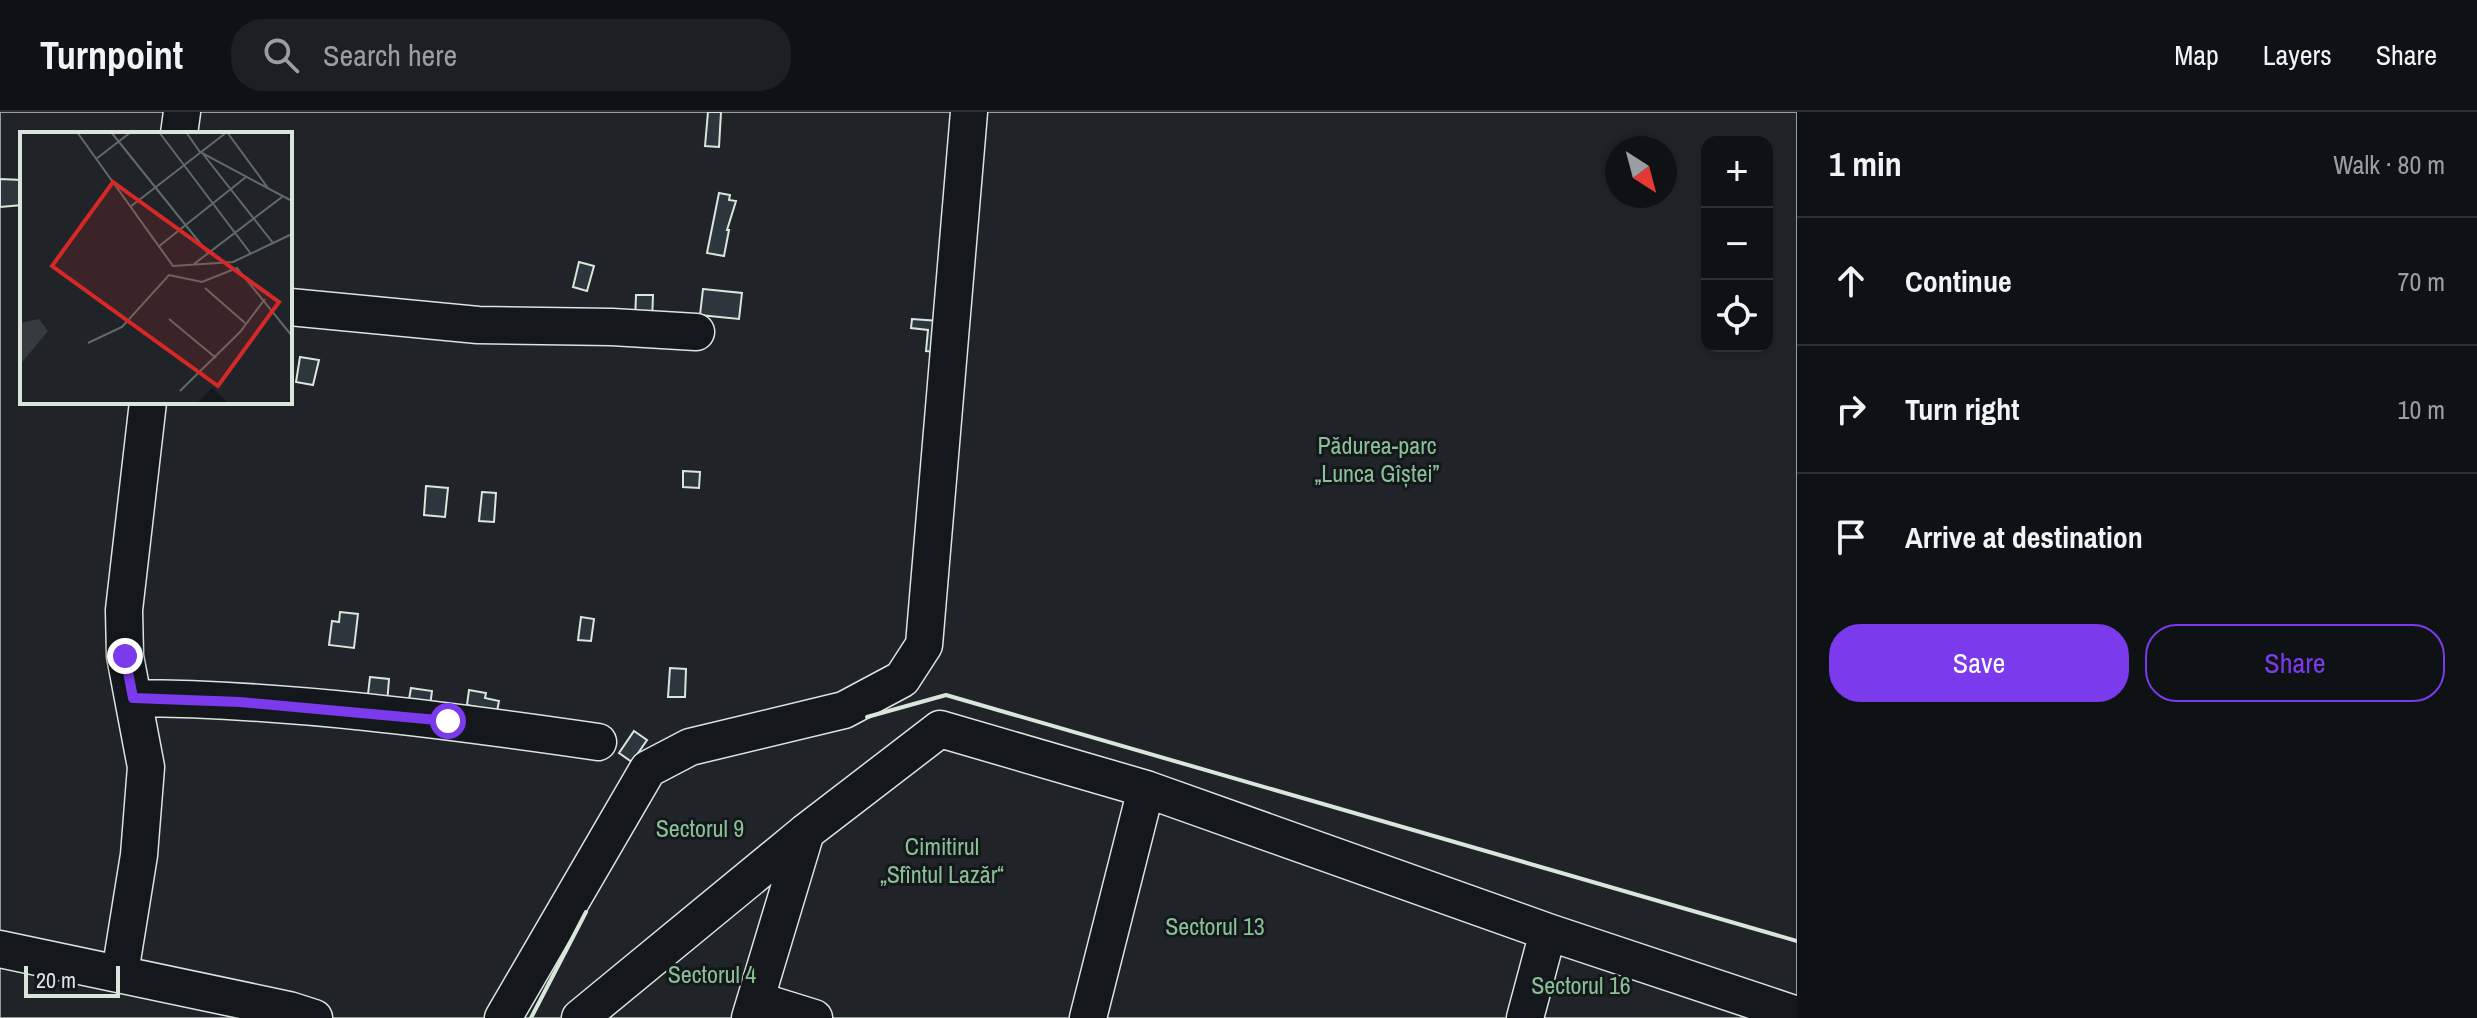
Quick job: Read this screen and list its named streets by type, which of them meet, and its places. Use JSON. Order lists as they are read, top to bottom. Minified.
{"parks":["Pădurea-parc „Lunca Gîștei”","Sectorul 9","Cimitirul „Sfîntul Lazăr“","Sectorul 13","Sectorul 4","Sectorul 16"],"scale_bar":"20 m","north":"bottom right","page":{"header":"Turnpoint","search":"Search here","nav":["Map","Layers","Share"],"heading":["1 min","Walk · 80 m"],"map_buttons":["+","−"],"list":[["Continue","70 m"],["Turn right","10 m"],"Arrive at destination"],"buttons":["Save","Share"],"scale":"20 m"}}
